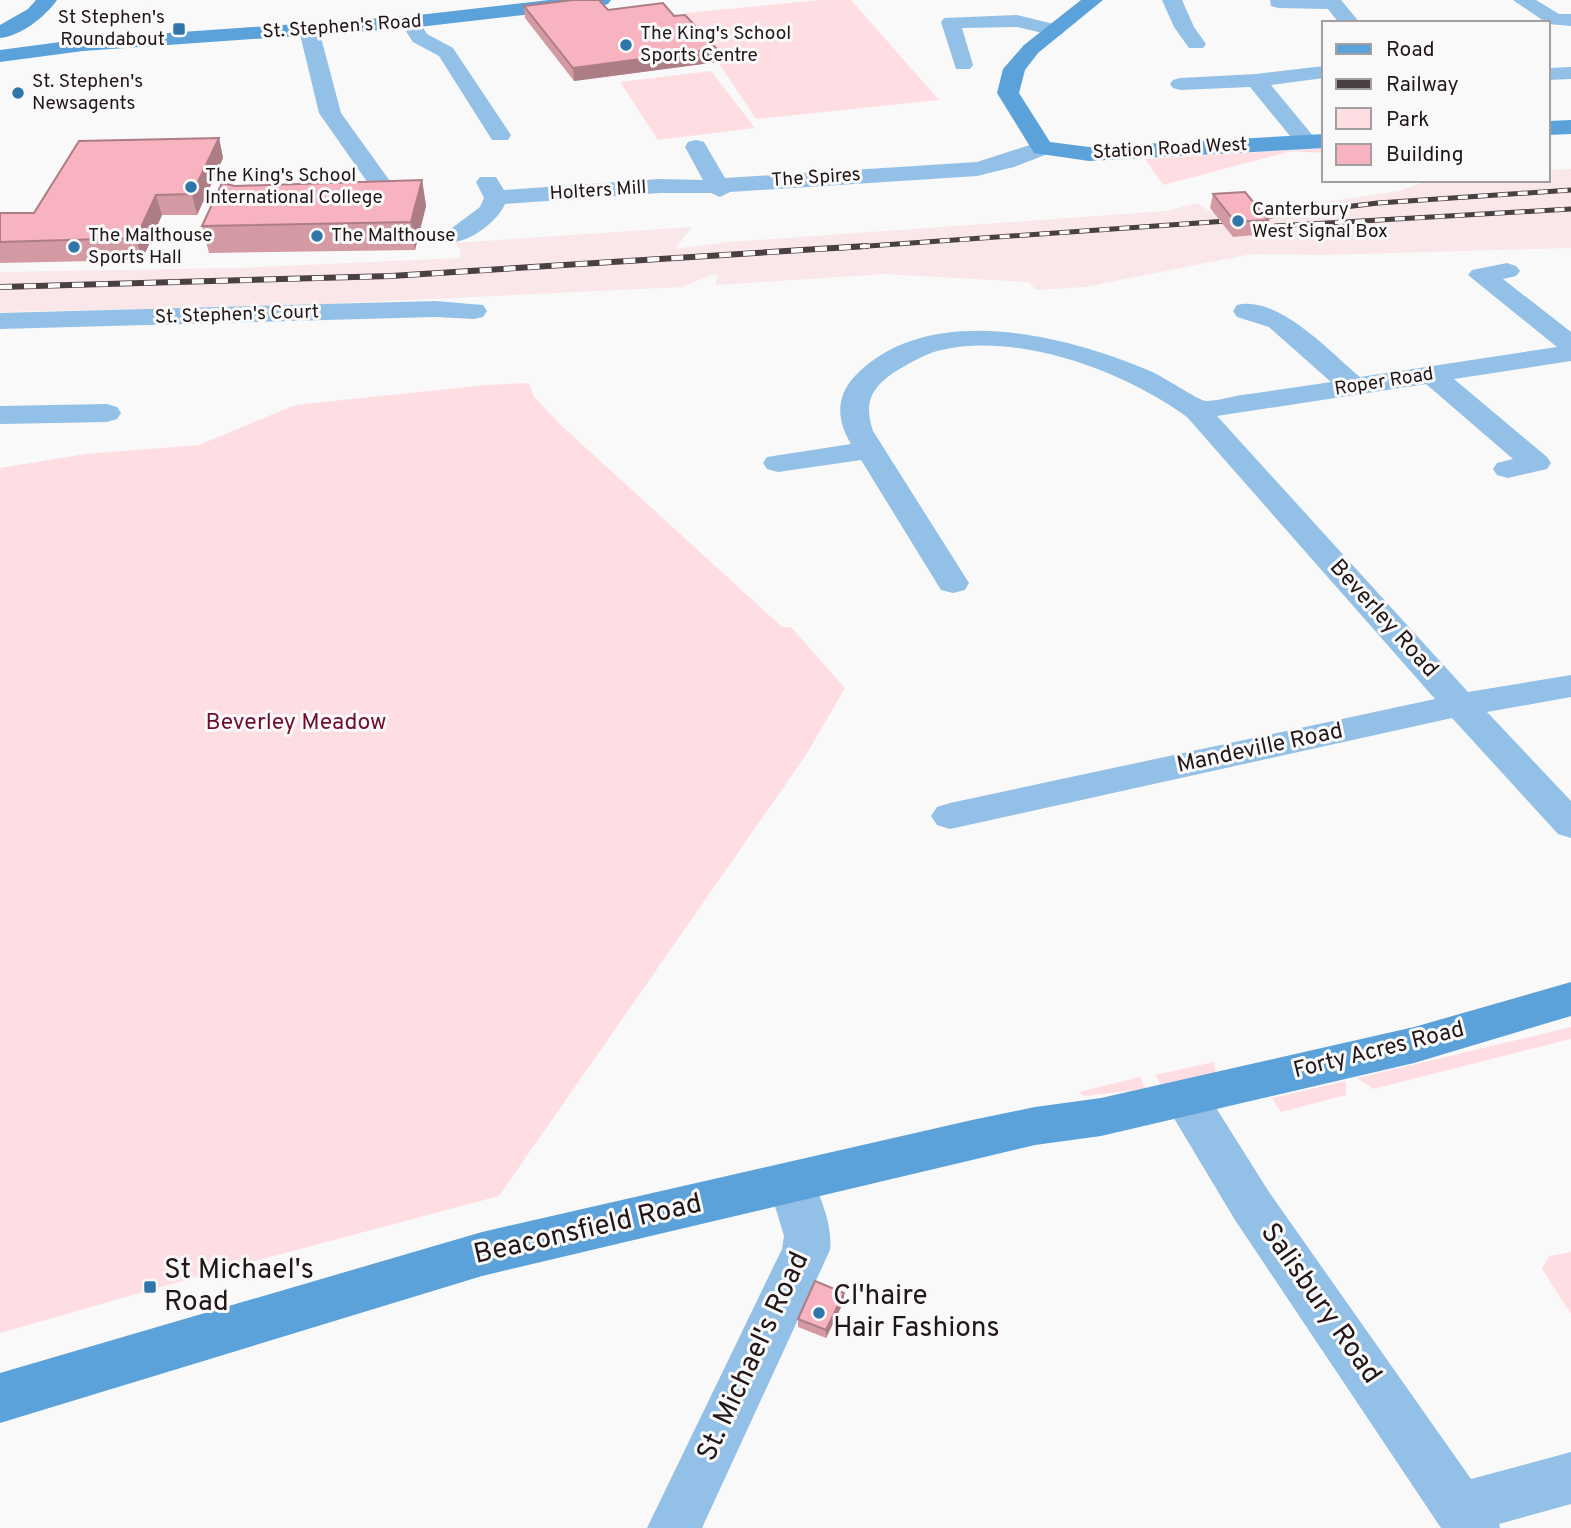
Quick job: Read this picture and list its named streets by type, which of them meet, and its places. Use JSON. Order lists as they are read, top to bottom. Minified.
{"streets":{"main road":["St. Stephen's Road","Station Road West","Forty Acres Road","Beaconsfield Road"],"street":["The Spires","Holters Mill","St. Stephen's Court","Roper Road","Beverley Road","Mandeville Road","Salisbury Road","St. Michael's Road"]},"crossings":[["Station Road West","The Spires"],["The Spires","Holters Mill"],["Roper Road","Beverley Road"],["Beverley Road","Mandeville Road"],["Forty Acres Road","Beaconsfield Road"],["Forty Acres Road","Salisbury Road"],["Beaconsfield Road","Salisbury Road"],["Beaconsfield Road","St. Michael's Road"]],"parks":["Beverley Meadow"],"places":{"transit":["St Stephen's Roundabout","St Michael's Road"],"other":["The King's School Sports Centre","St. Stephen's Newsagents","The King's School International College","Canterbury West Signal Box","The Malthouse","The Malthouse Sports Hall","Cl'haire Hair Fashions"]},"legend":["Road","Railway","Park","Building"]}
